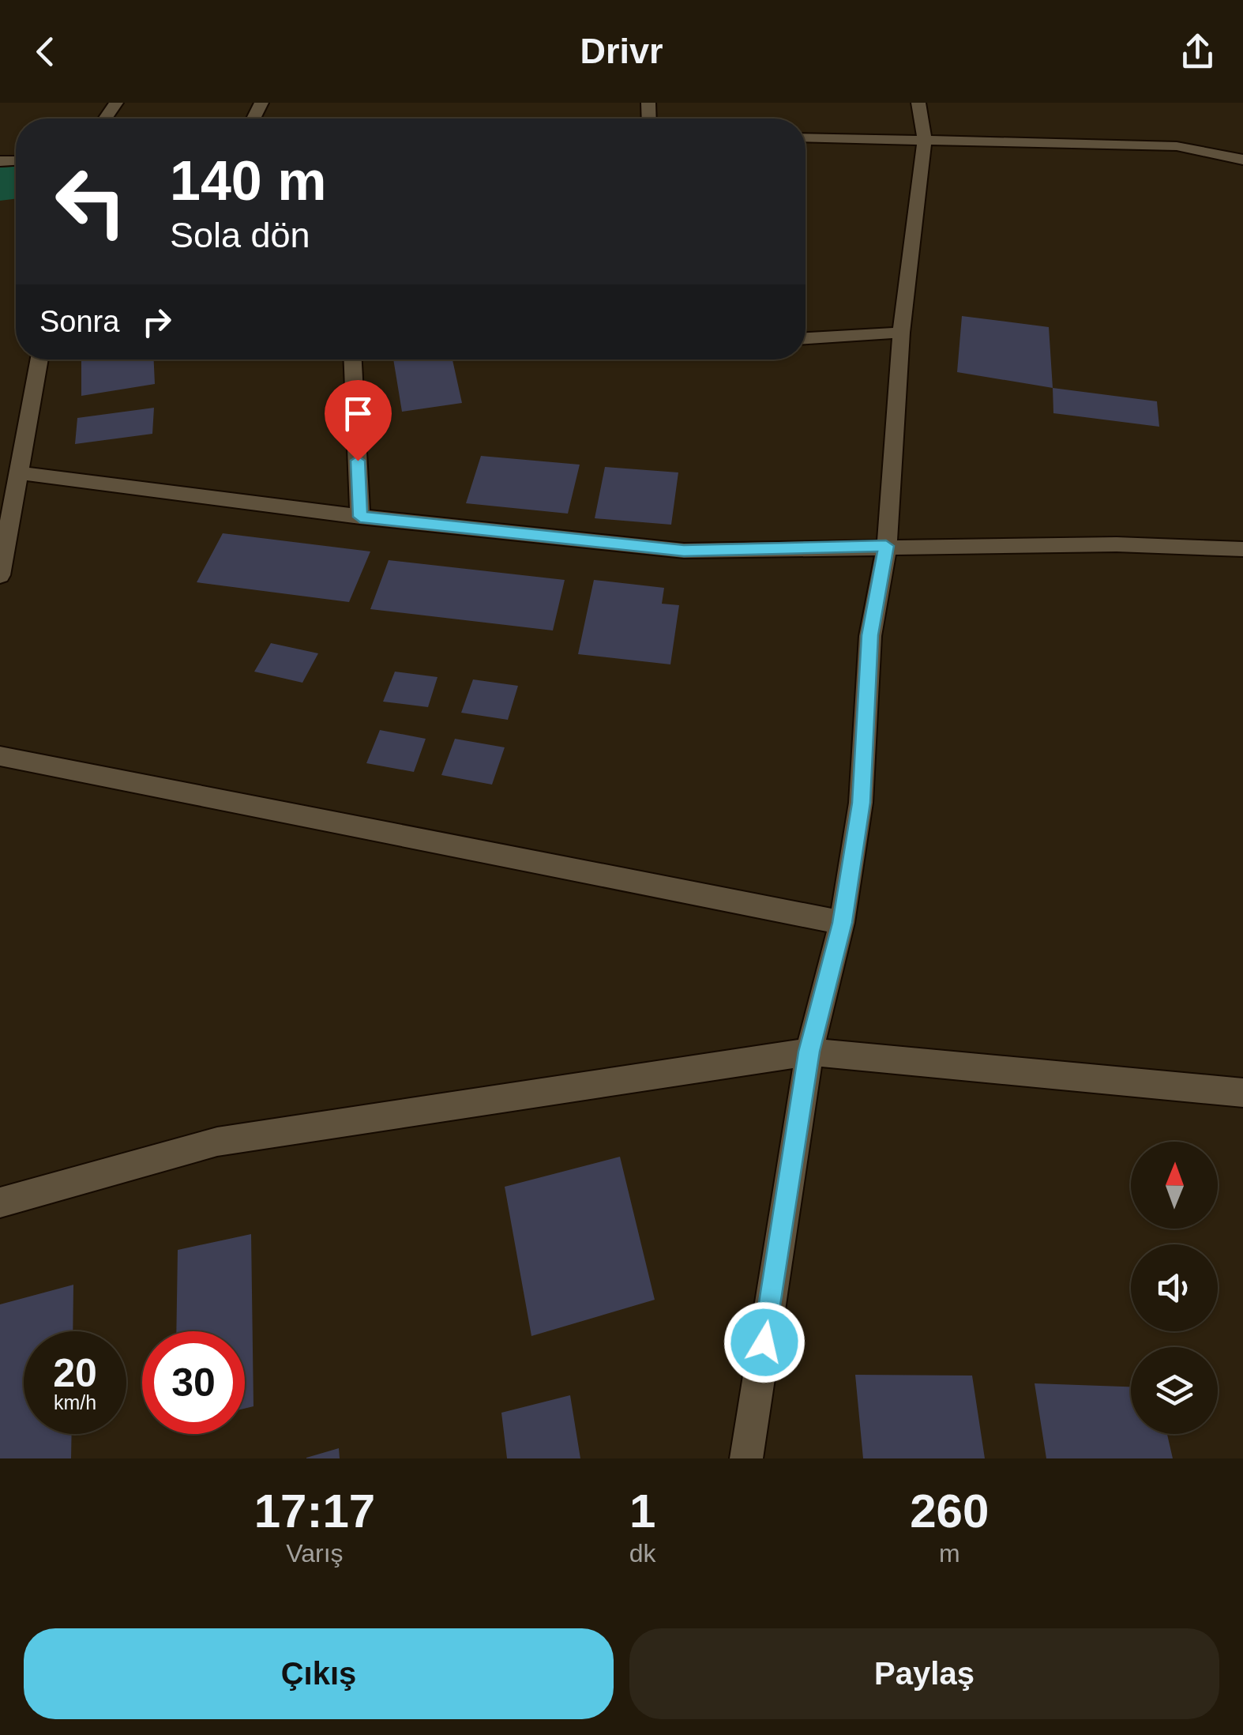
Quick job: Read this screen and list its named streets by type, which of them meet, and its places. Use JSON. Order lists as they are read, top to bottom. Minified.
{"north":"top","page":{"header":"Drivr","turn":["140 m","Sola dön"],"then":"Sonra","speed":"20 km/h","limit":"30","eta":["17:17","Varış","1","dk","260","m"],"buttons":["Çıkış","Paylaş"]}}
